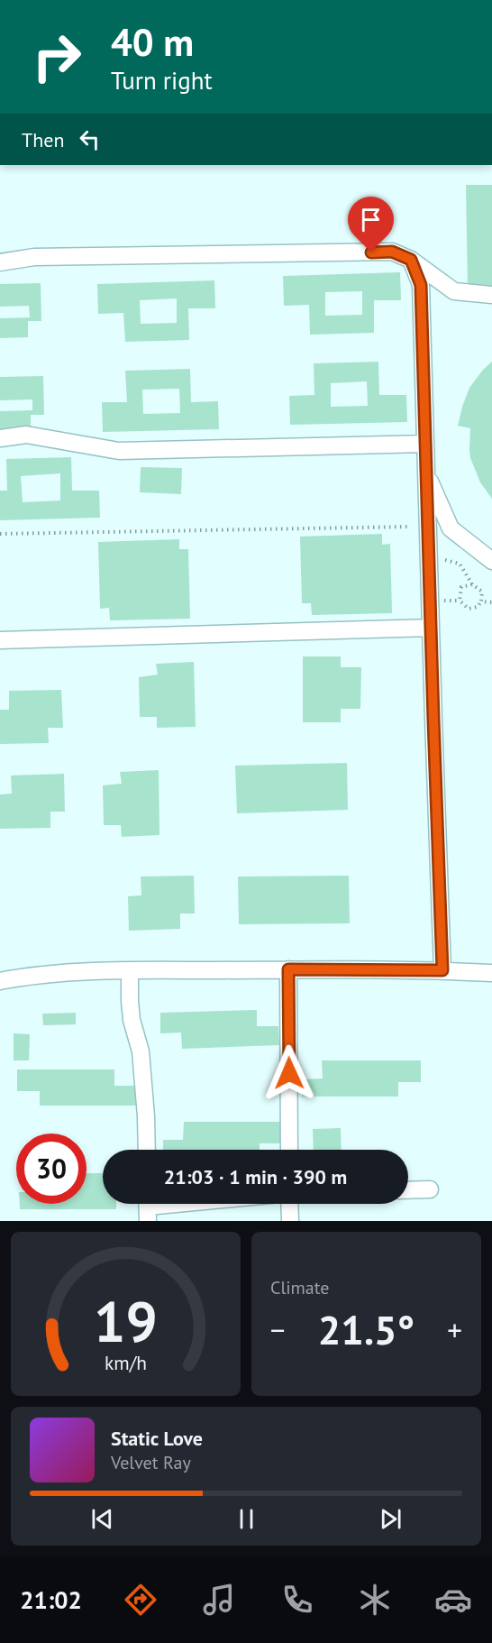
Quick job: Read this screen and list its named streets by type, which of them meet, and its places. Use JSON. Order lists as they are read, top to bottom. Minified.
{"page":{"turn":["40 m","Turn right"],"then":"Then","limit":"30","trip":"21:03 · 1 min · 390 m","tile":"Climate","heat":["−","21.5°","+"],"song":["Static Love","Velvet Ray"],"tabs":"21:02","gauge":["19","km/h"]}}
